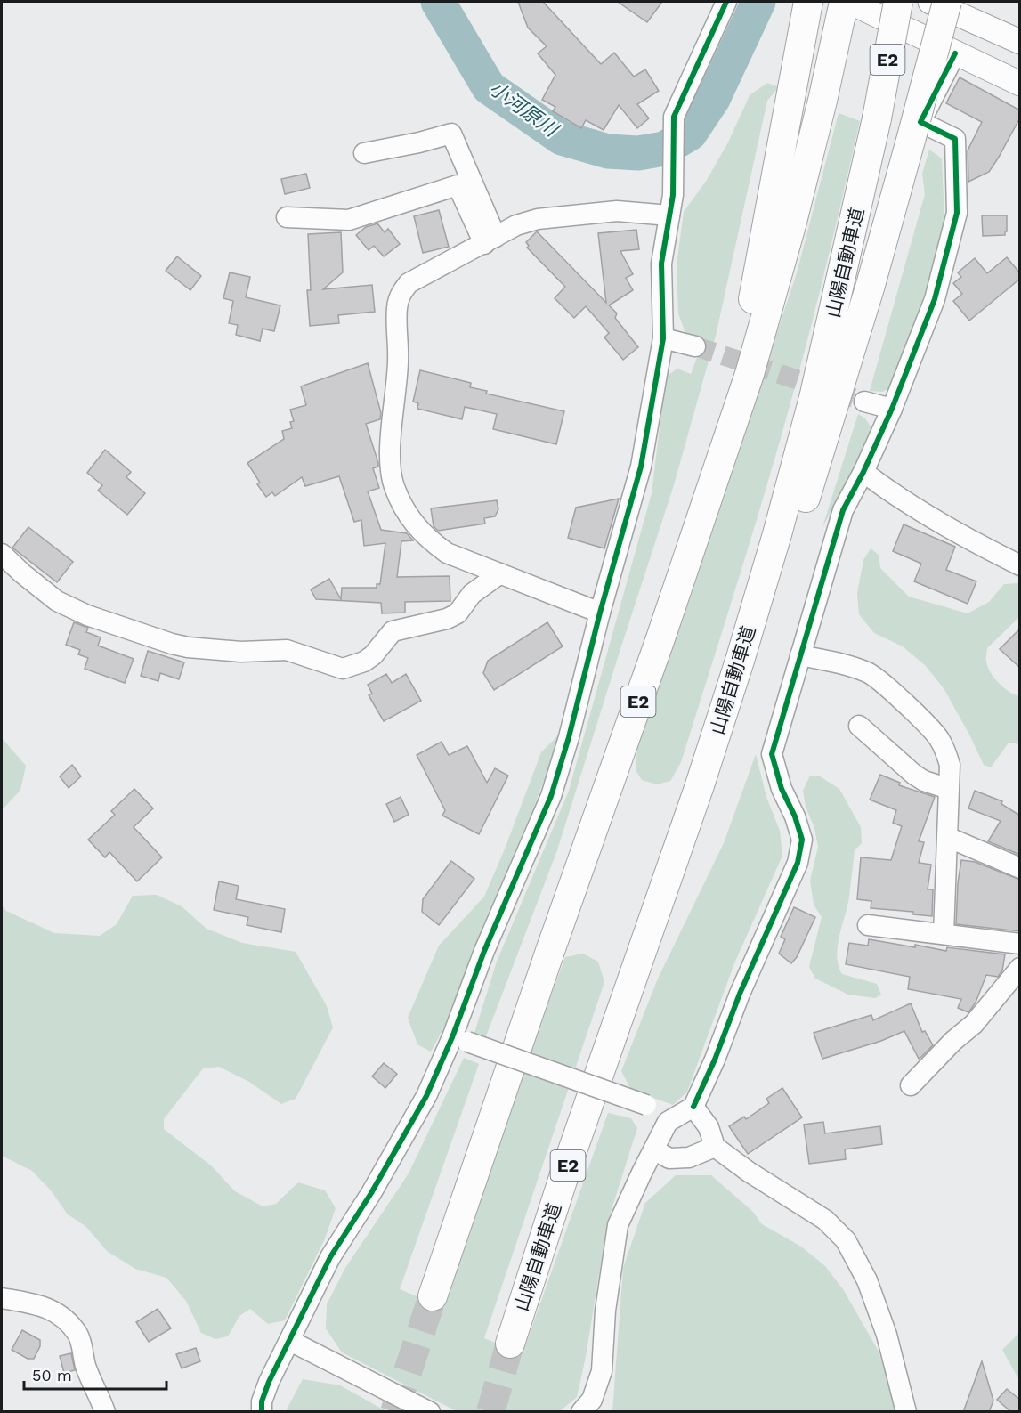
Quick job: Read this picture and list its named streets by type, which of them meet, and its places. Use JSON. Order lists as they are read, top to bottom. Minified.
{"streets":{"highway":["E2","山陽自動車道"]},"water":["小河原川"],"scale_bar":"50 m"}
